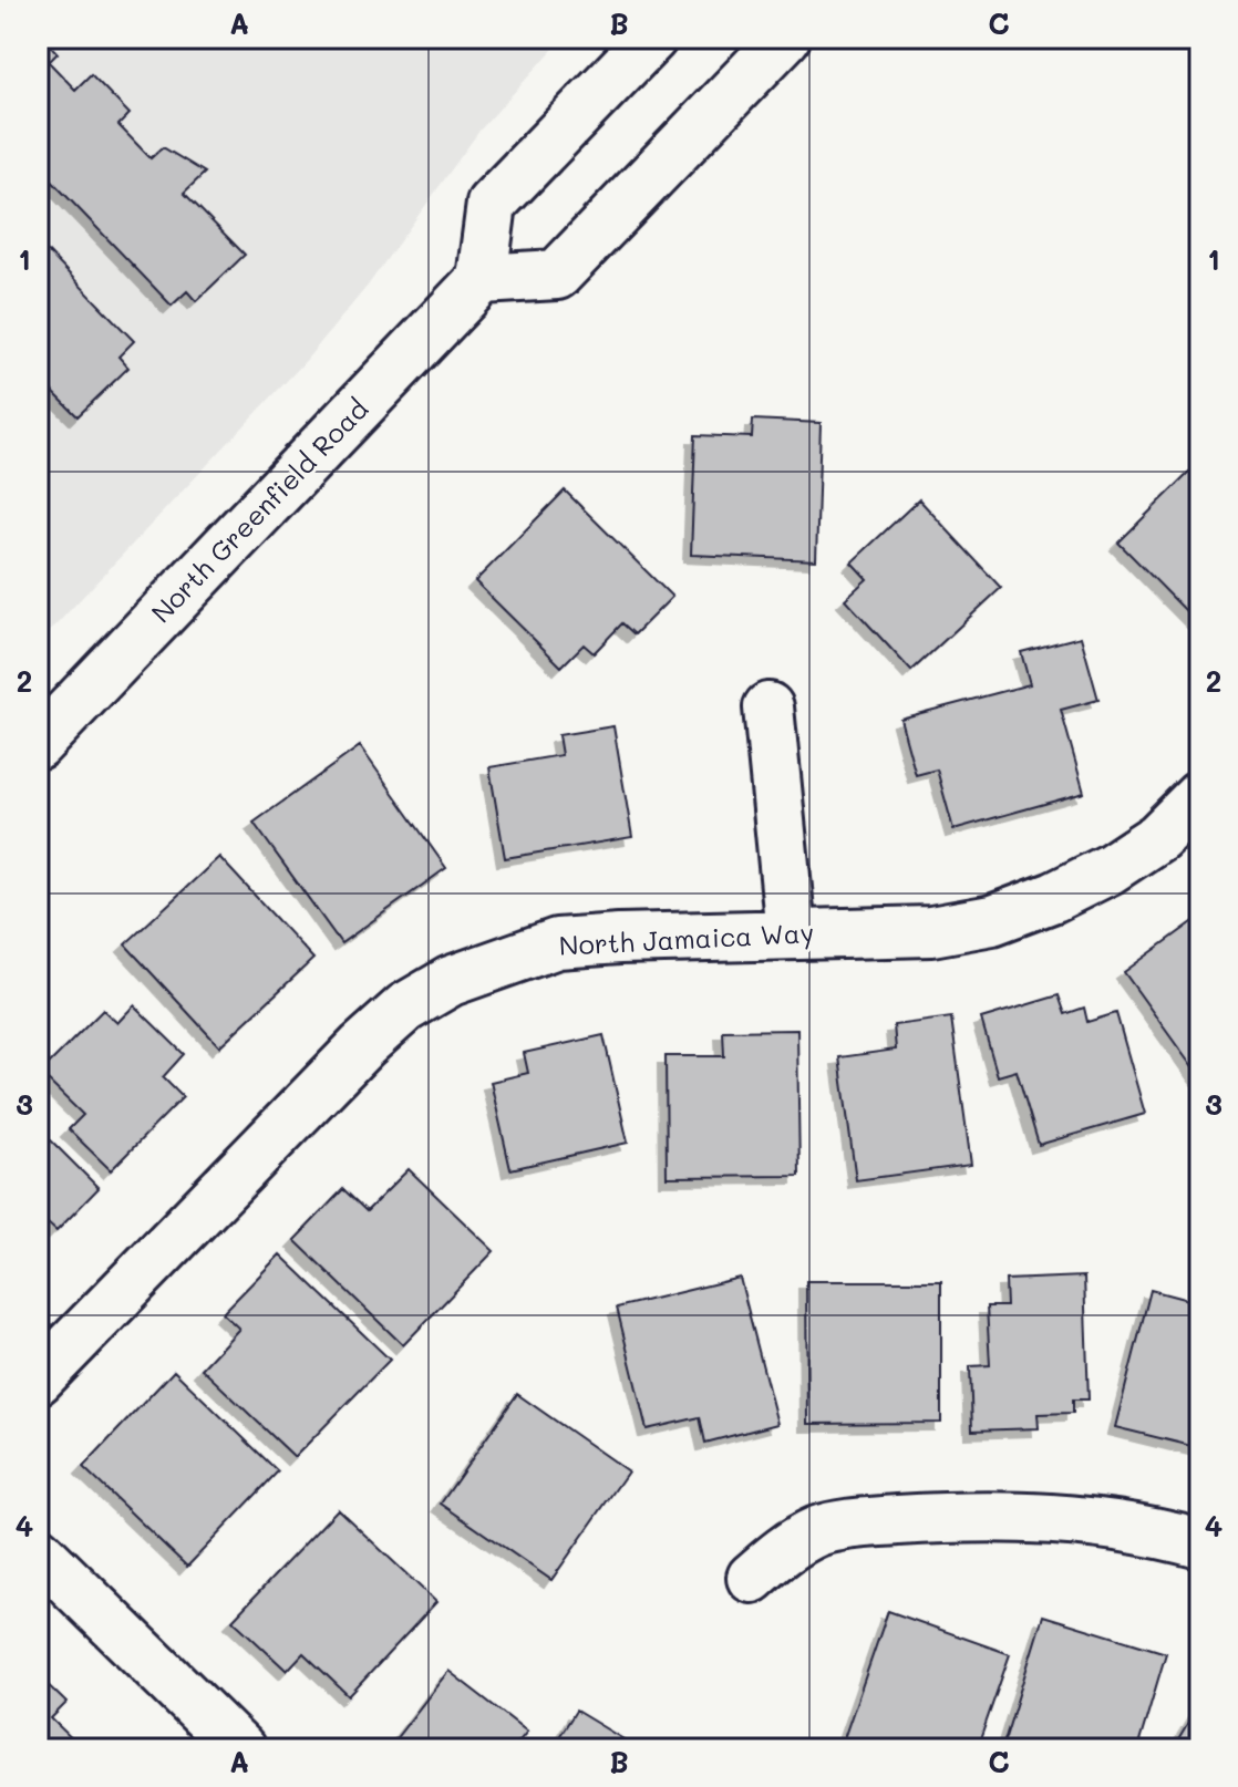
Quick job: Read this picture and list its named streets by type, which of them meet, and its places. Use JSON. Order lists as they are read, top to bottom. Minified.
{"streets":{"street":["North Greenfield Road","North Jamaica Way"]},"grid":{"columns":["A","B","C"],"rows":["1","2","3","4"]}}
